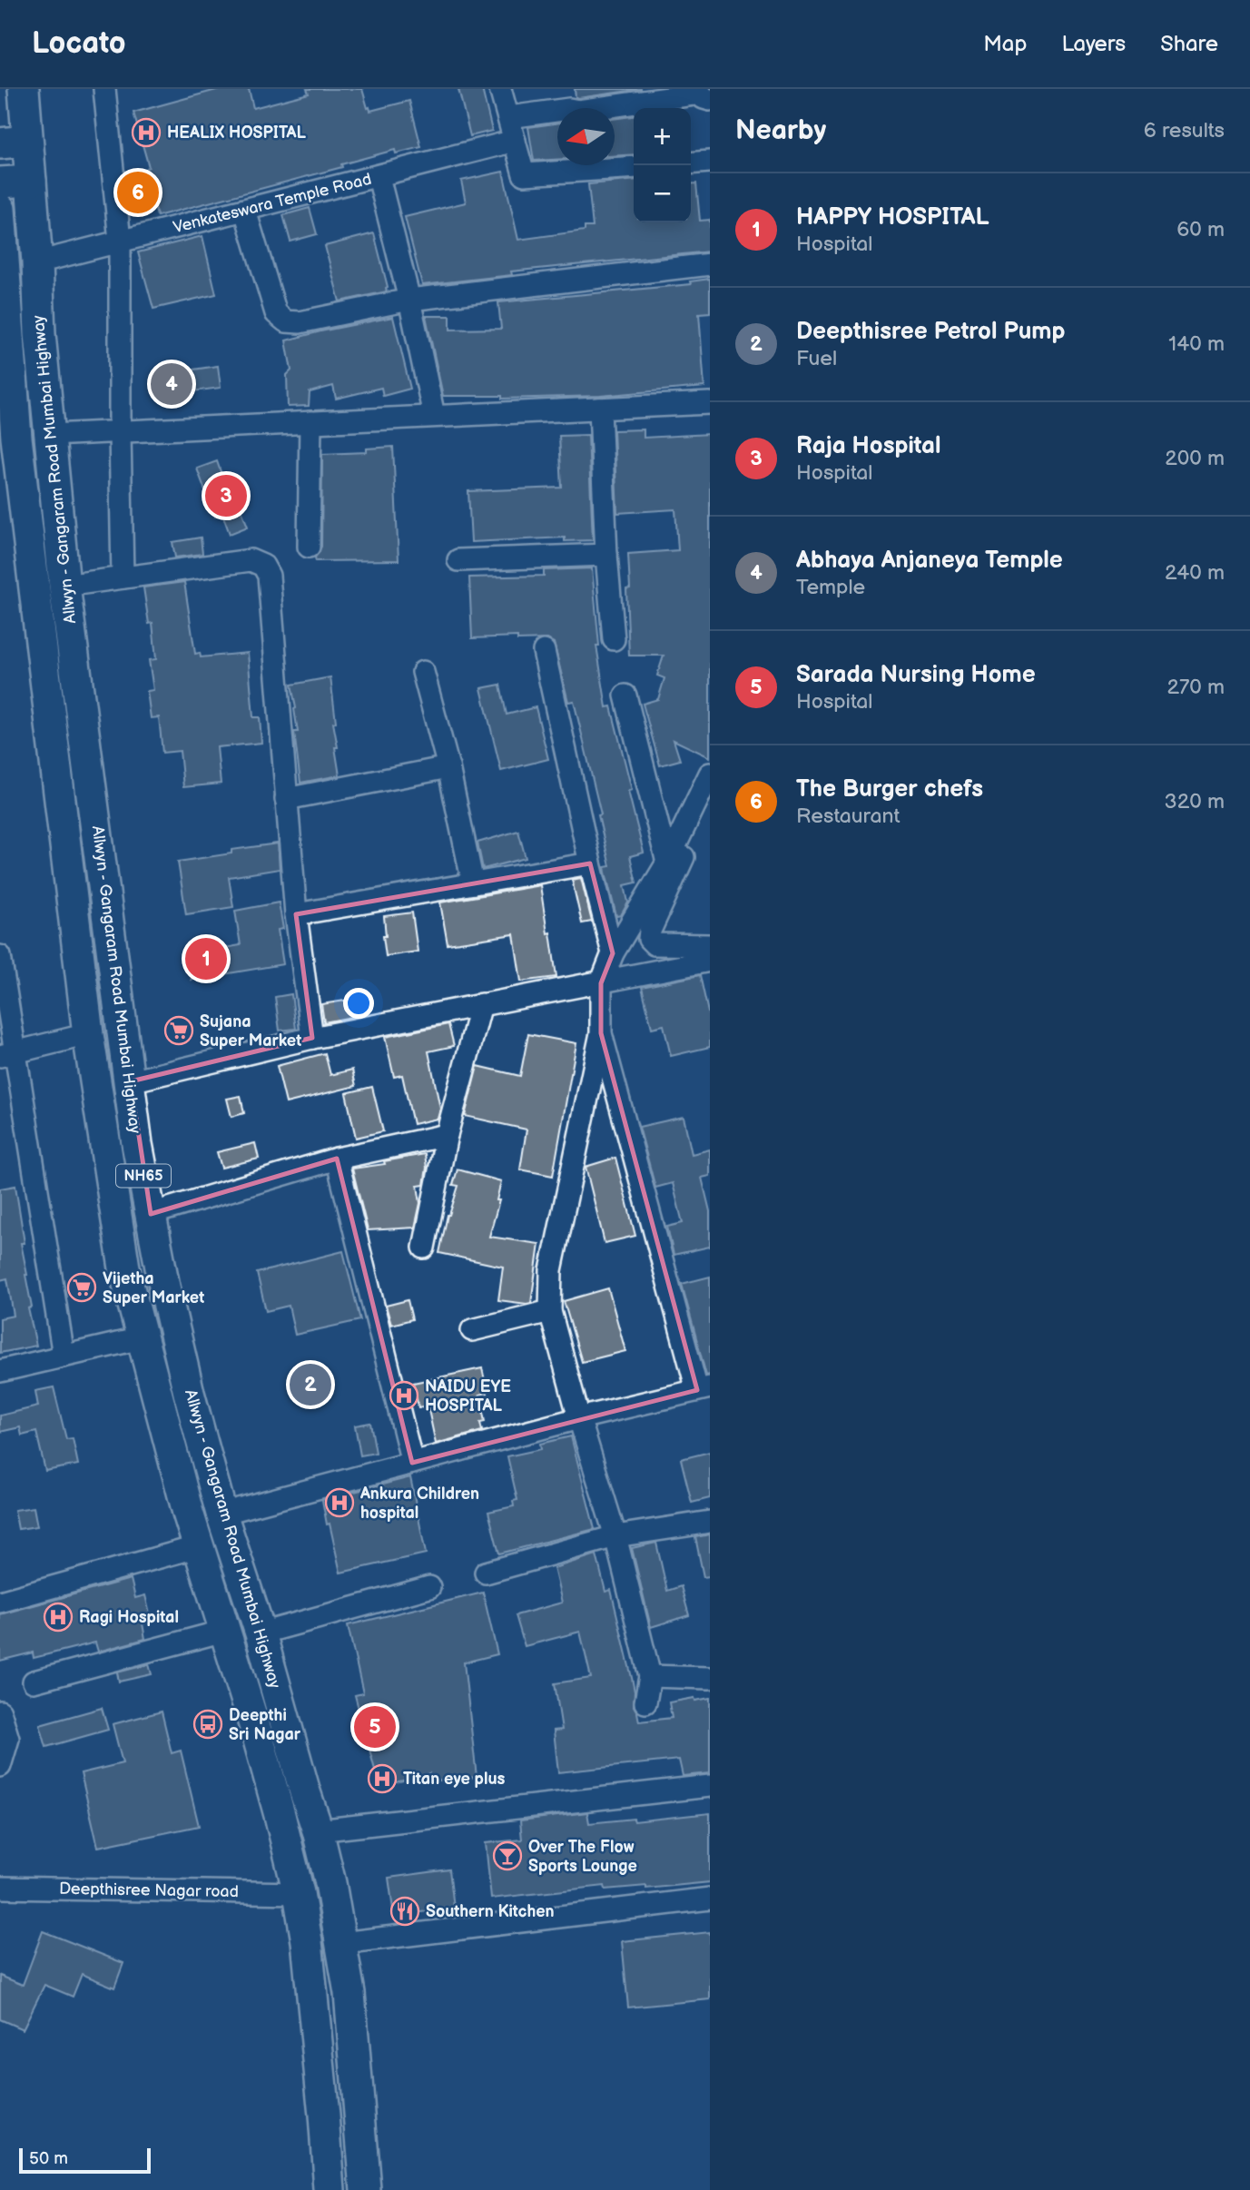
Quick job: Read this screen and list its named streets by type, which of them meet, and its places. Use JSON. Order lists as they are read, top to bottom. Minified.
{"streets":{"highway":["Allwyn - Gangaram Road Mumbai Highway","NH65"],"street":["Venkateswara Temple Road","Deepthisree Nagar road"]},"crossings":[["Venkateswara Temple Road","Allwyn - Gangaram Road Mumbai Highway"],["Allwyn - Gangaram Road Mumbai Highway","Deepthisree Nagar road"]],"places":{"hospital":["HEALIX HOSPITAL","NAIDU EYE HOSPITAL","Ankura Children hospital","Ragi Hospital","Titan eye plus"],"supermarket":["Sujana Super Market","Vijetha Super Market"],"bus stop":["Deepthi Sri Nagar"],"bar":["Over The Flow Sports Lounge"],"restaurant":["Southern Kitchen"]},"scale_bar":"50 m","north":"left","page":{"header":"Locato","nav":["Map","Layers","Share"],"heading":["Nearby","6 results"],"map_buttons":["+","−"],"pins":["6","4","3","1","2","5"],"list":[{"mark":"1","name":"HAPPY HOSPITAL","note":"Hospital","value":"60 m"},{"mark":"2","name":"Deepthisree Petrol Pump","note":"Fuel","value":"140 m"},{"mark":"3","name":"Raja Hospital","note":"Hospital","value":"200 m"},{"mark":"4","name":"Abhaya Anjaneya Temple","note":"Temple","value":"240 m"},{"mark":"5","name":"Sarada Nursing Home","note":"Hospital","value":"270 m"},{"mark":"6","name":"The Burger chefs","note":"Restaurant","value":"320 m"}],"scale":"50 m"}}
